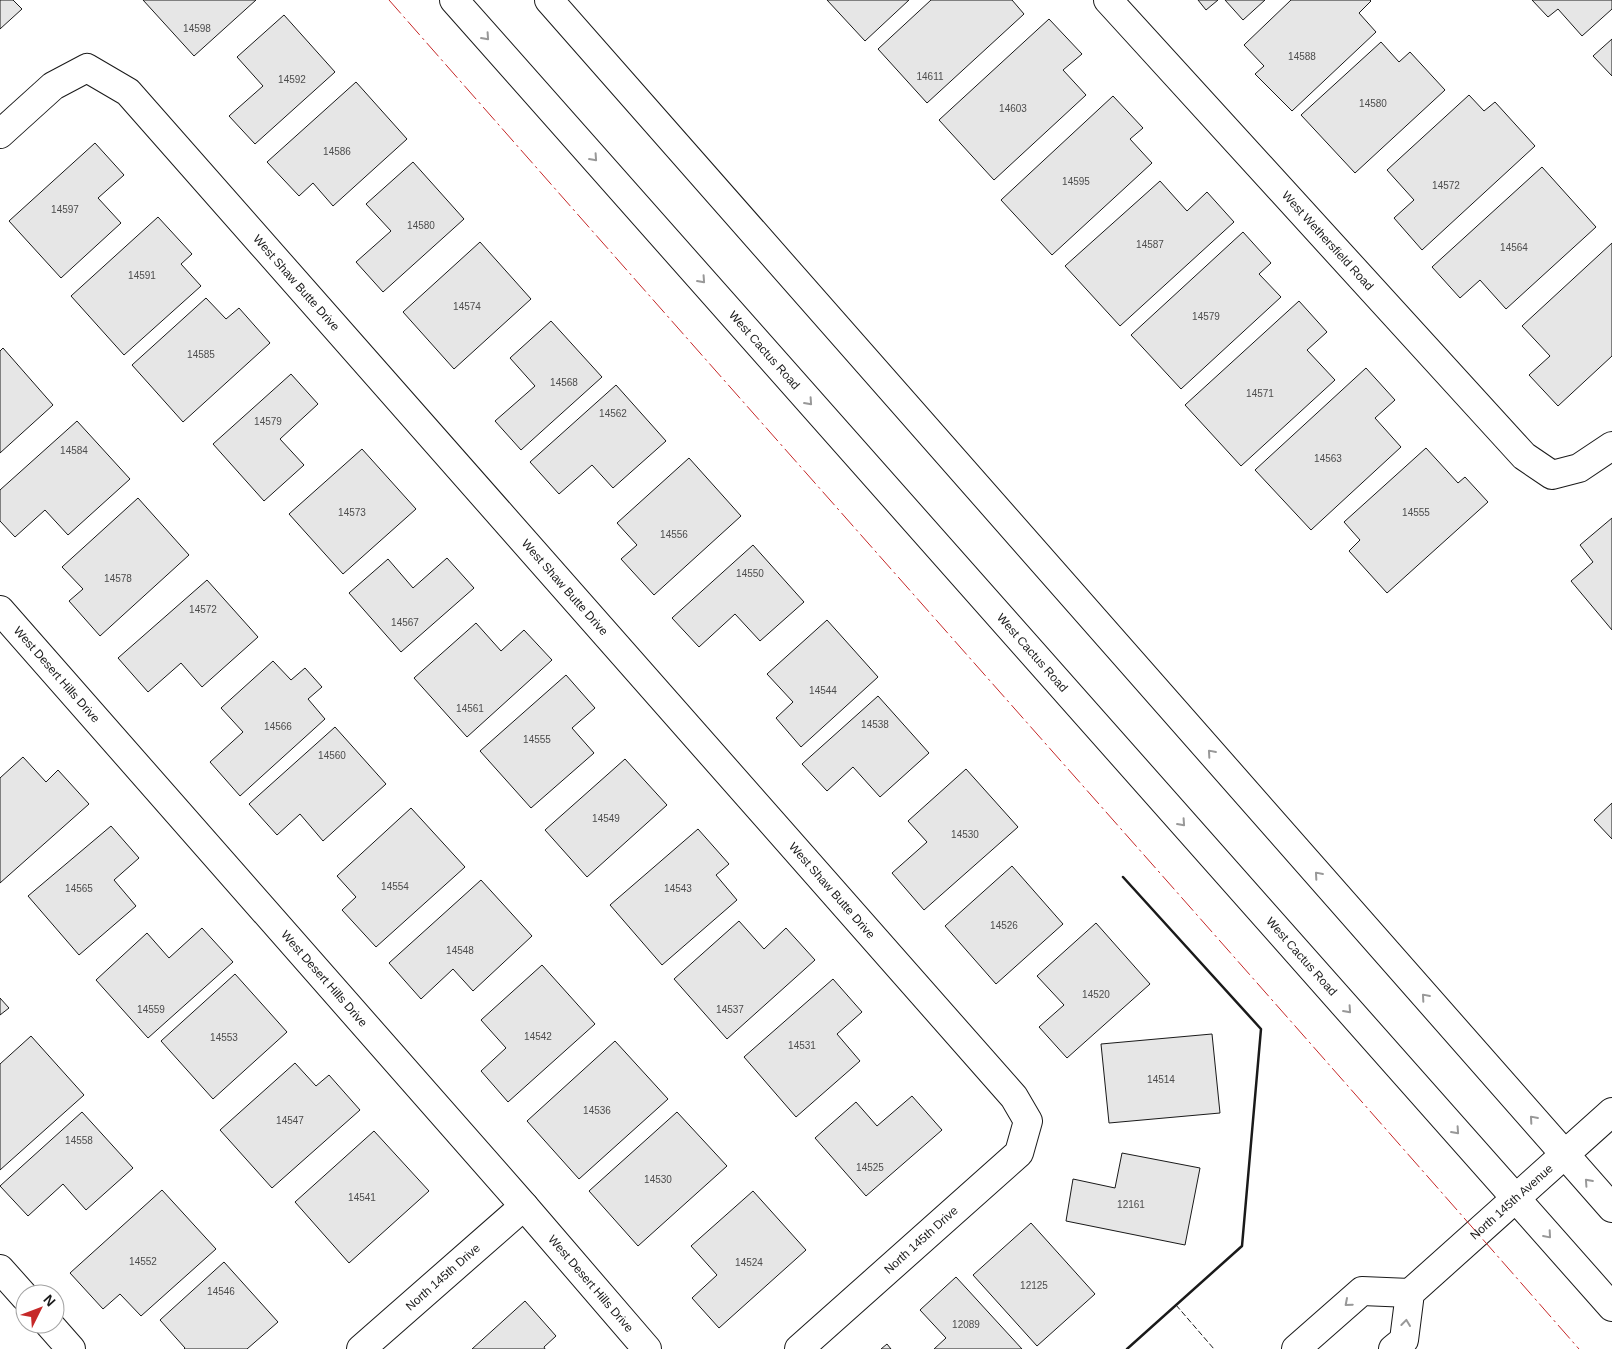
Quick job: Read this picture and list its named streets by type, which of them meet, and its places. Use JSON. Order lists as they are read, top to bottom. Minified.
{"streets":{"street":["West Wethersfield Road","West Shaw Butte Drive","West Cactus Road","West Desert Hills Drive","North 145th Avenue","North 145th Drive"]},"crossings":[["West Shaw Butte Drive","North 145th Drive"],["West Cactus Road","North 145th Avenue"],["West Desert Hills Drive","North 145th Drive"]],"house_numbers":["14598","14588","14611","14592","14580","14603","14586","14595","14572","14597","14580","14587","14564","14591","14574","14579","14585","14568","14571","14562","14579","14584","14563","14573","14555","14556","14550","14578","14572","14567","14544","14561","14538","14566","14555","14560","14549","14530","14554","14565","14543","14526","14548","14520","14559","14537","14542","14553","14531","14514","14536","14547","14558","14525","14530","14541","12161","14552","14524","12125","14546","12089"],"north":"top right"}
